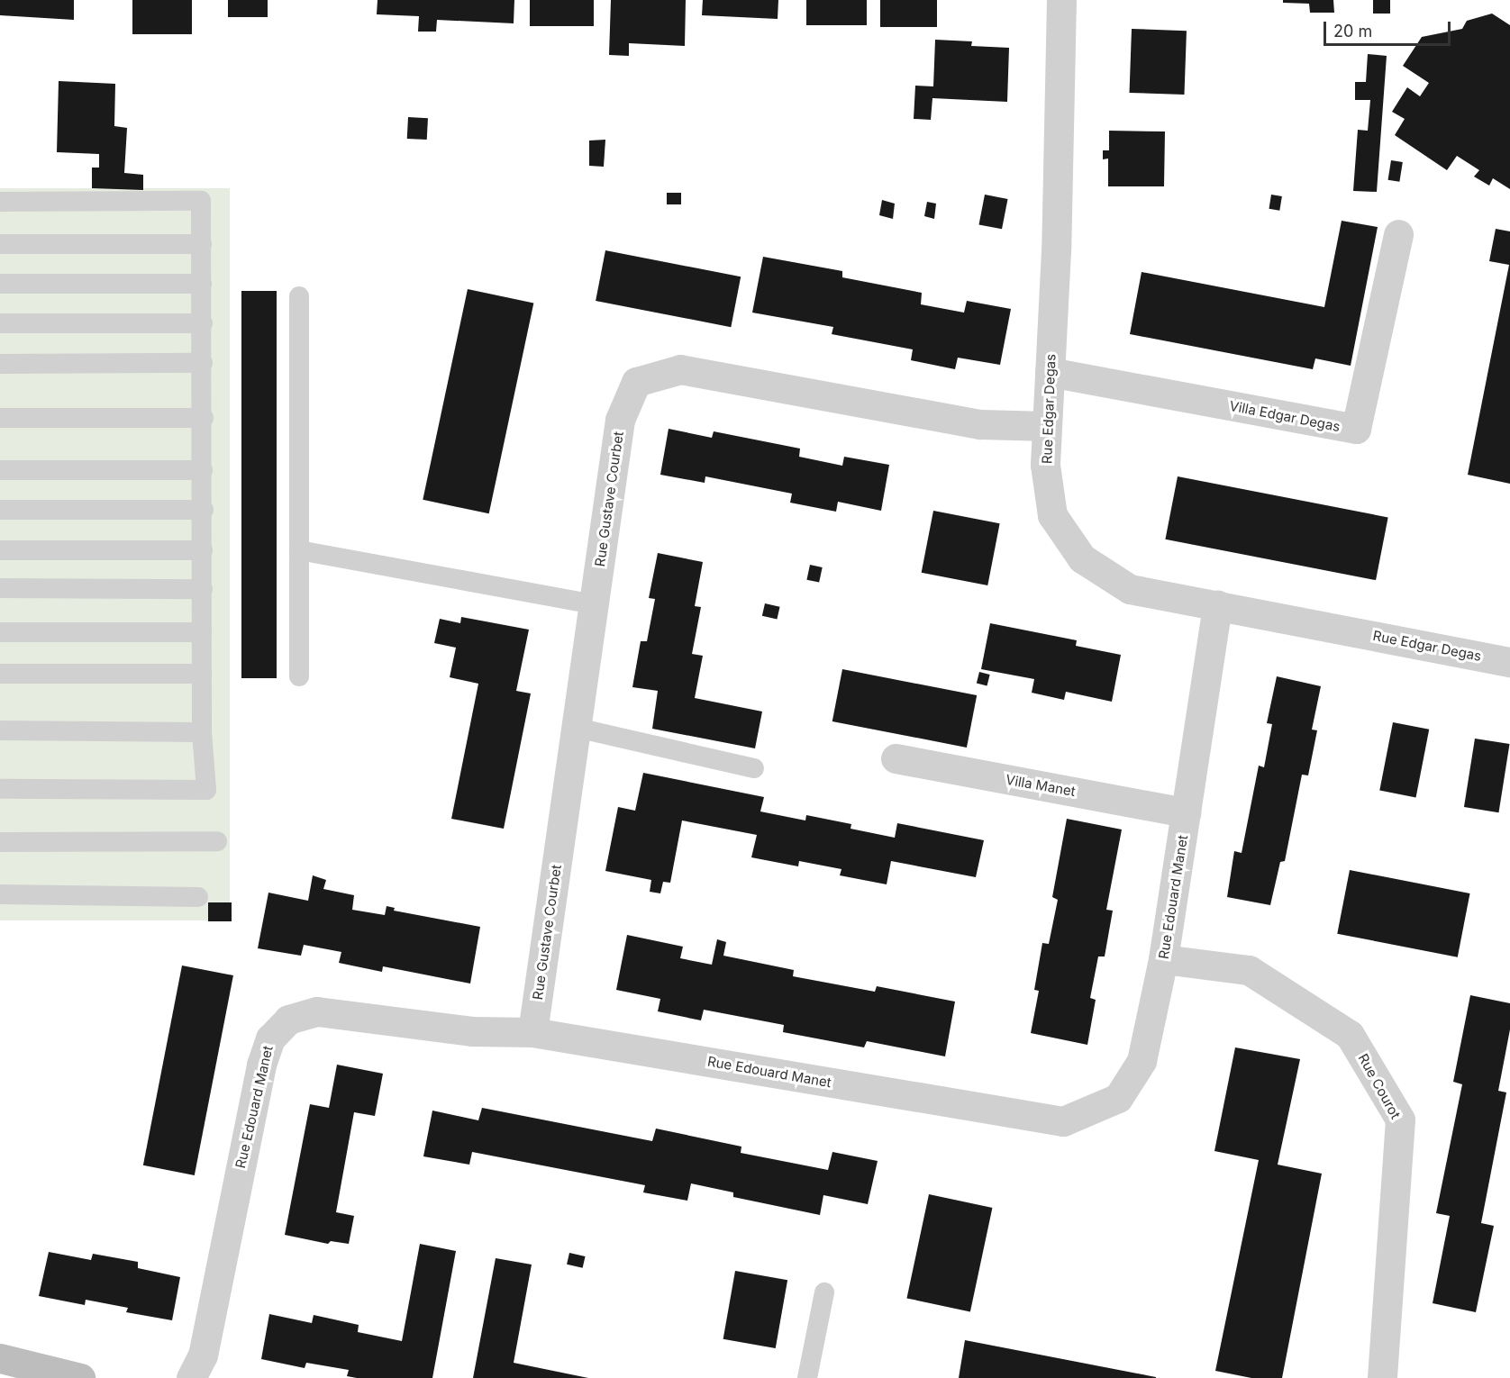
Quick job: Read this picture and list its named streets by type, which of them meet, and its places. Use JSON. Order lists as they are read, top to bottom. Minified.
{"streets":{"street":["Rue Edgar Degas","Villa Edgar Degas","Rue Gustave Courbet","Villa Manet","Rue Edouard Manet","Rue Courot"]},"crossings":[["Rue Edgar Degas","Villa Edgar Degas"],["Rue Edgar Degas","Rue Gustave Courbet"],["Rue Edgar Degas","Rue Edouard Manet"],["Rue Gustave Courbet","Rue Edouard Manet"],["Villa Manet","Rue Edouard Manet"],["Rue Edouard Manet","Rue Courot"]],"scale_bar":"20 m"}
